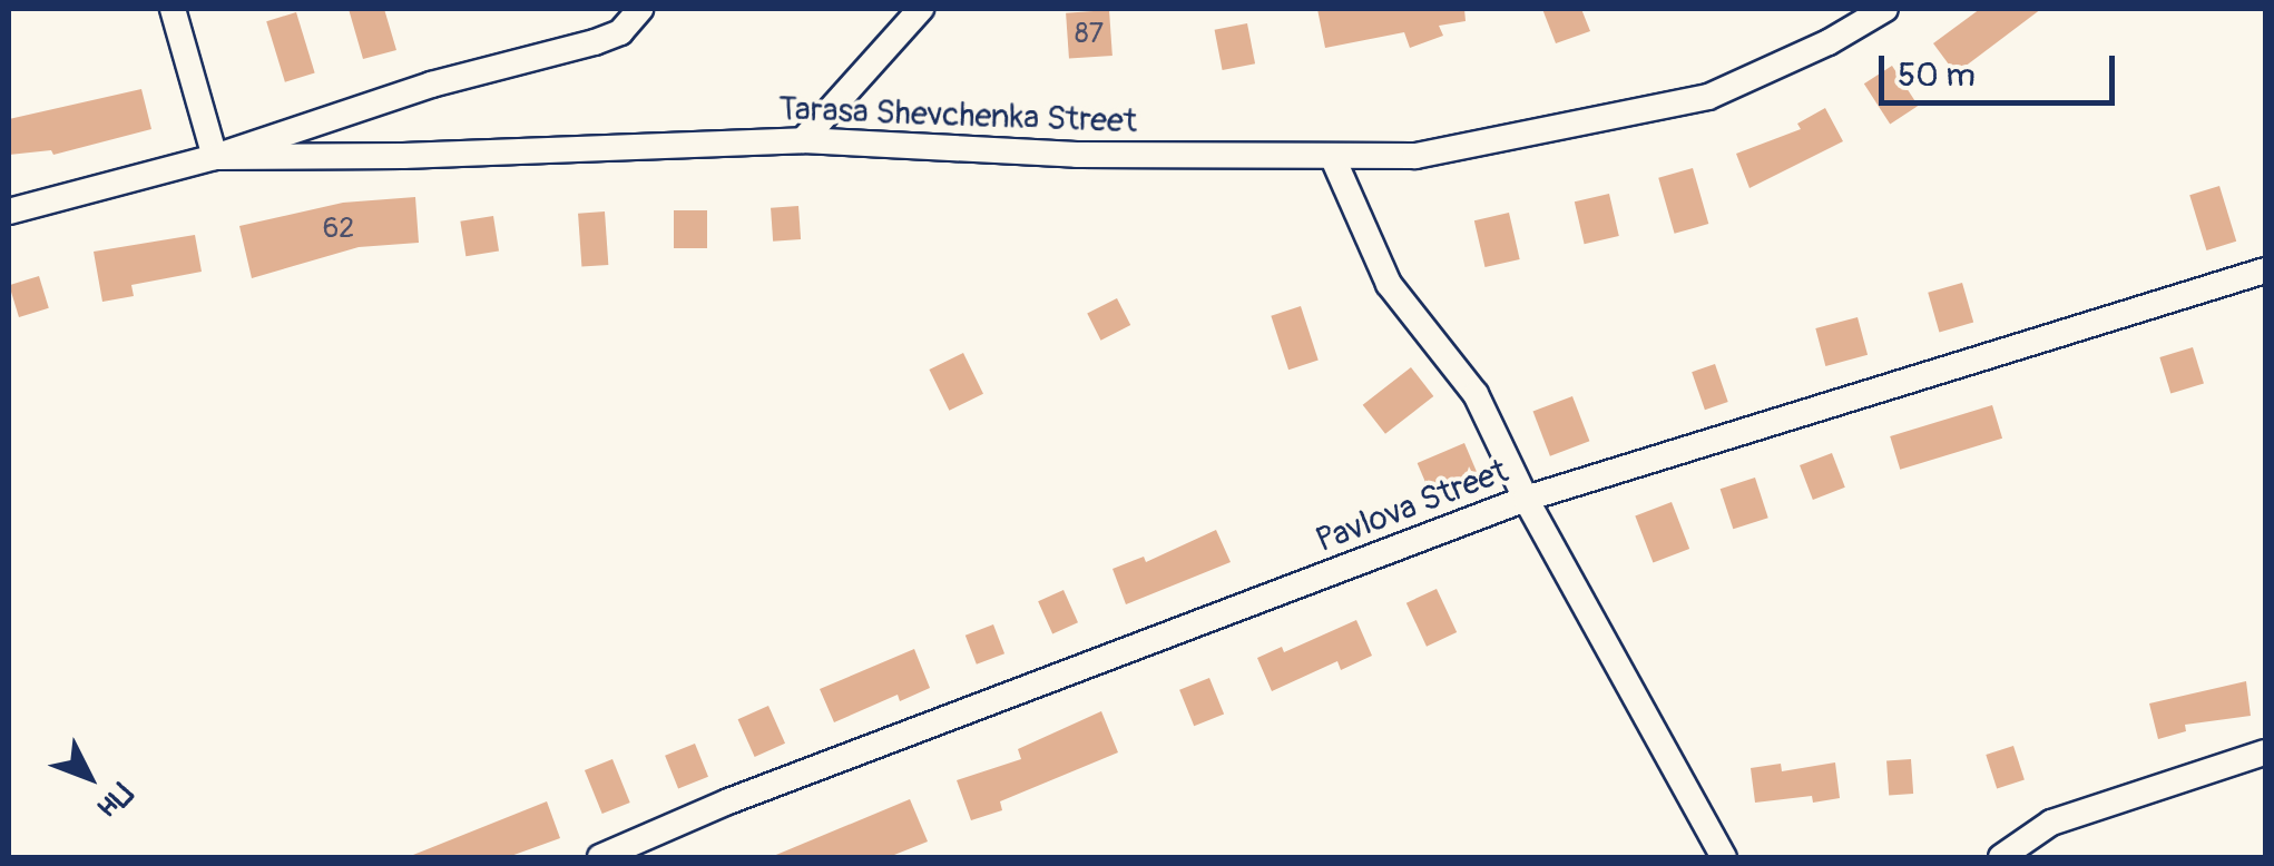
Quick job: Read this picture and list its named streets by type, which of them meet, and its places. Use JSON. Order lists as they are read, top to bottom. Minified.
{"streets":{"street":["Tarasa Shevchenka Street","Pavlova Street"]},"house_numbers":["87","62"],"scale_bar":"50 m","north":"bottom right"}
